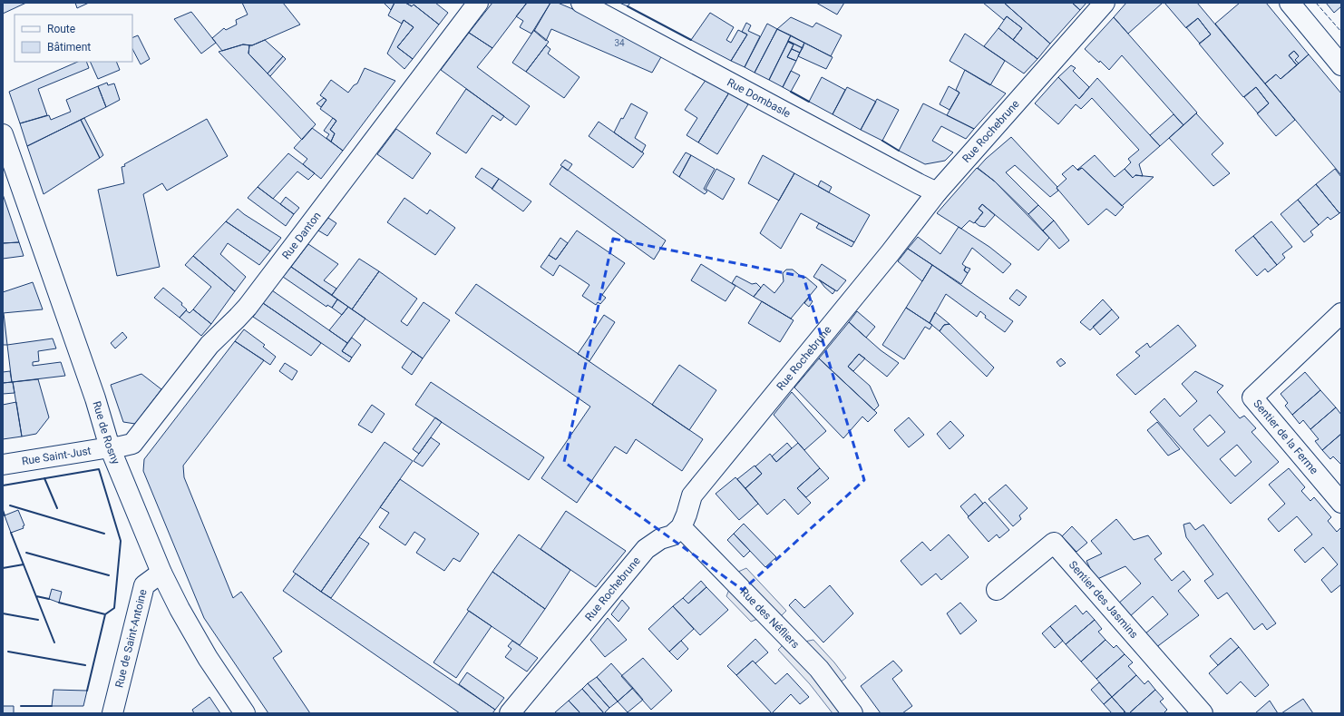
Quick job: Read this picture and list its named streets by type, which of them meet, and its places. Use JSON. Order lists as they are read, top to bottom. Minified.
{"streets":{"street":["Rue Dombasle","Rue Rochebrune","Rue Danton","Rue de Rosny","Sentier de la Ferme","Rue Saint-Just","Sentier des Jasmins","Rue des Néfliers","Rue de Saint-Antoine"]},"crossings":[["Rue Dombasle","Rue Rochebrune"],["Rue Rochebrune","Rue des Néfliers"],["Rue Danton","Rue de Rosny"],["Rue Danton","Rue Saint-Just"],["Rue de Rosny","Rue Saint-Just"],["Rue de Rosny","Rue de Saint-Antoine"]],"house_numbers":["34"],"legend":["Route","Bâtiment"]}
